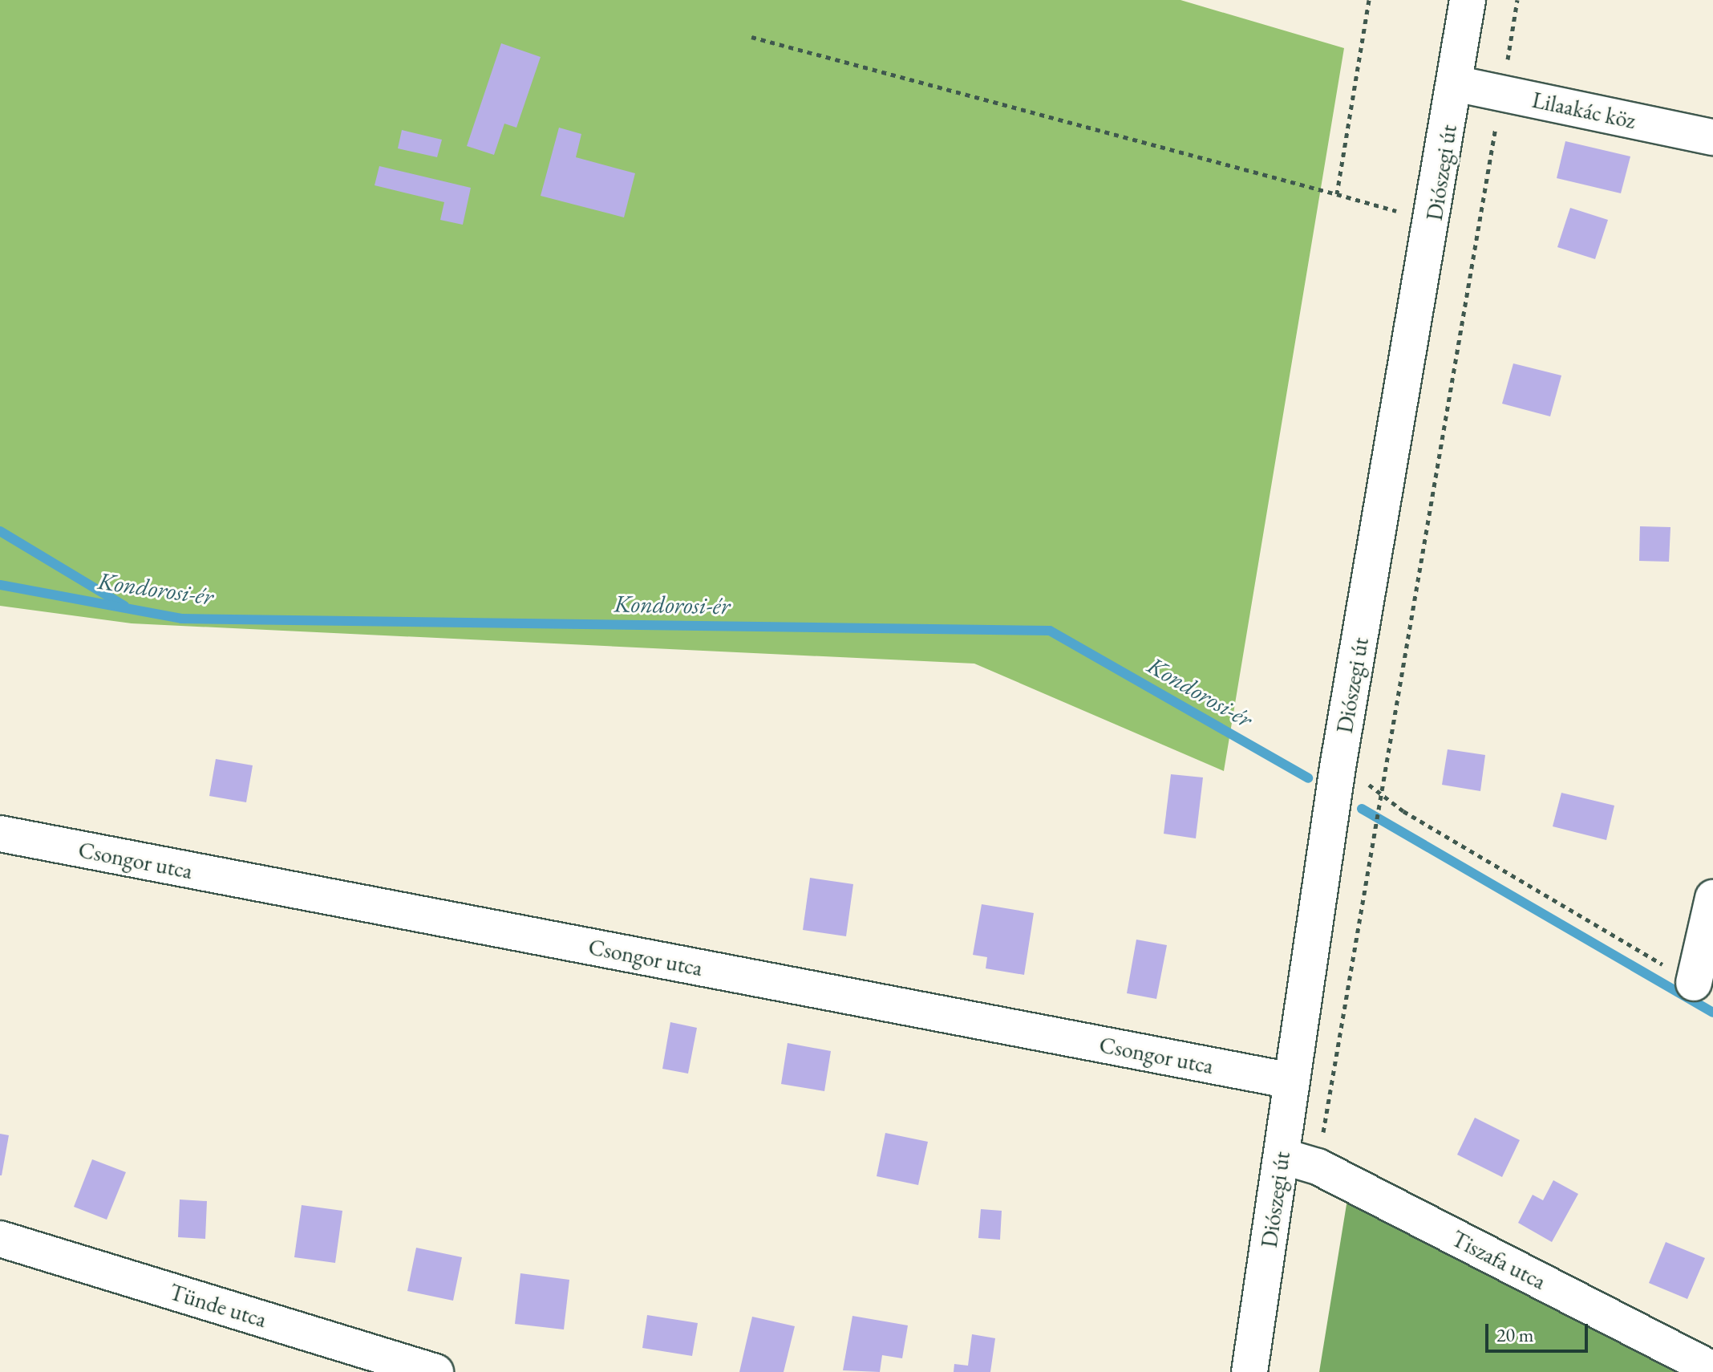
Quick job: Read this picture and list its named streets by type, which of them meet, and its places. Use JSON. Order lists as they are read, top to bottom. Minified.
{"streets":{"street":["Lilaakác köz","Diószegi út","Csongor utca","Tiszafa utca","Tünde utca"]},"crossings":[["Lilaakác köz","Diószegi út"],["Diószegi út","Csongor utca"],["Diószegi út","Tiszafa utca"]],"water":["Kondorosi-ér"],"scale_bar":"20 m"}
